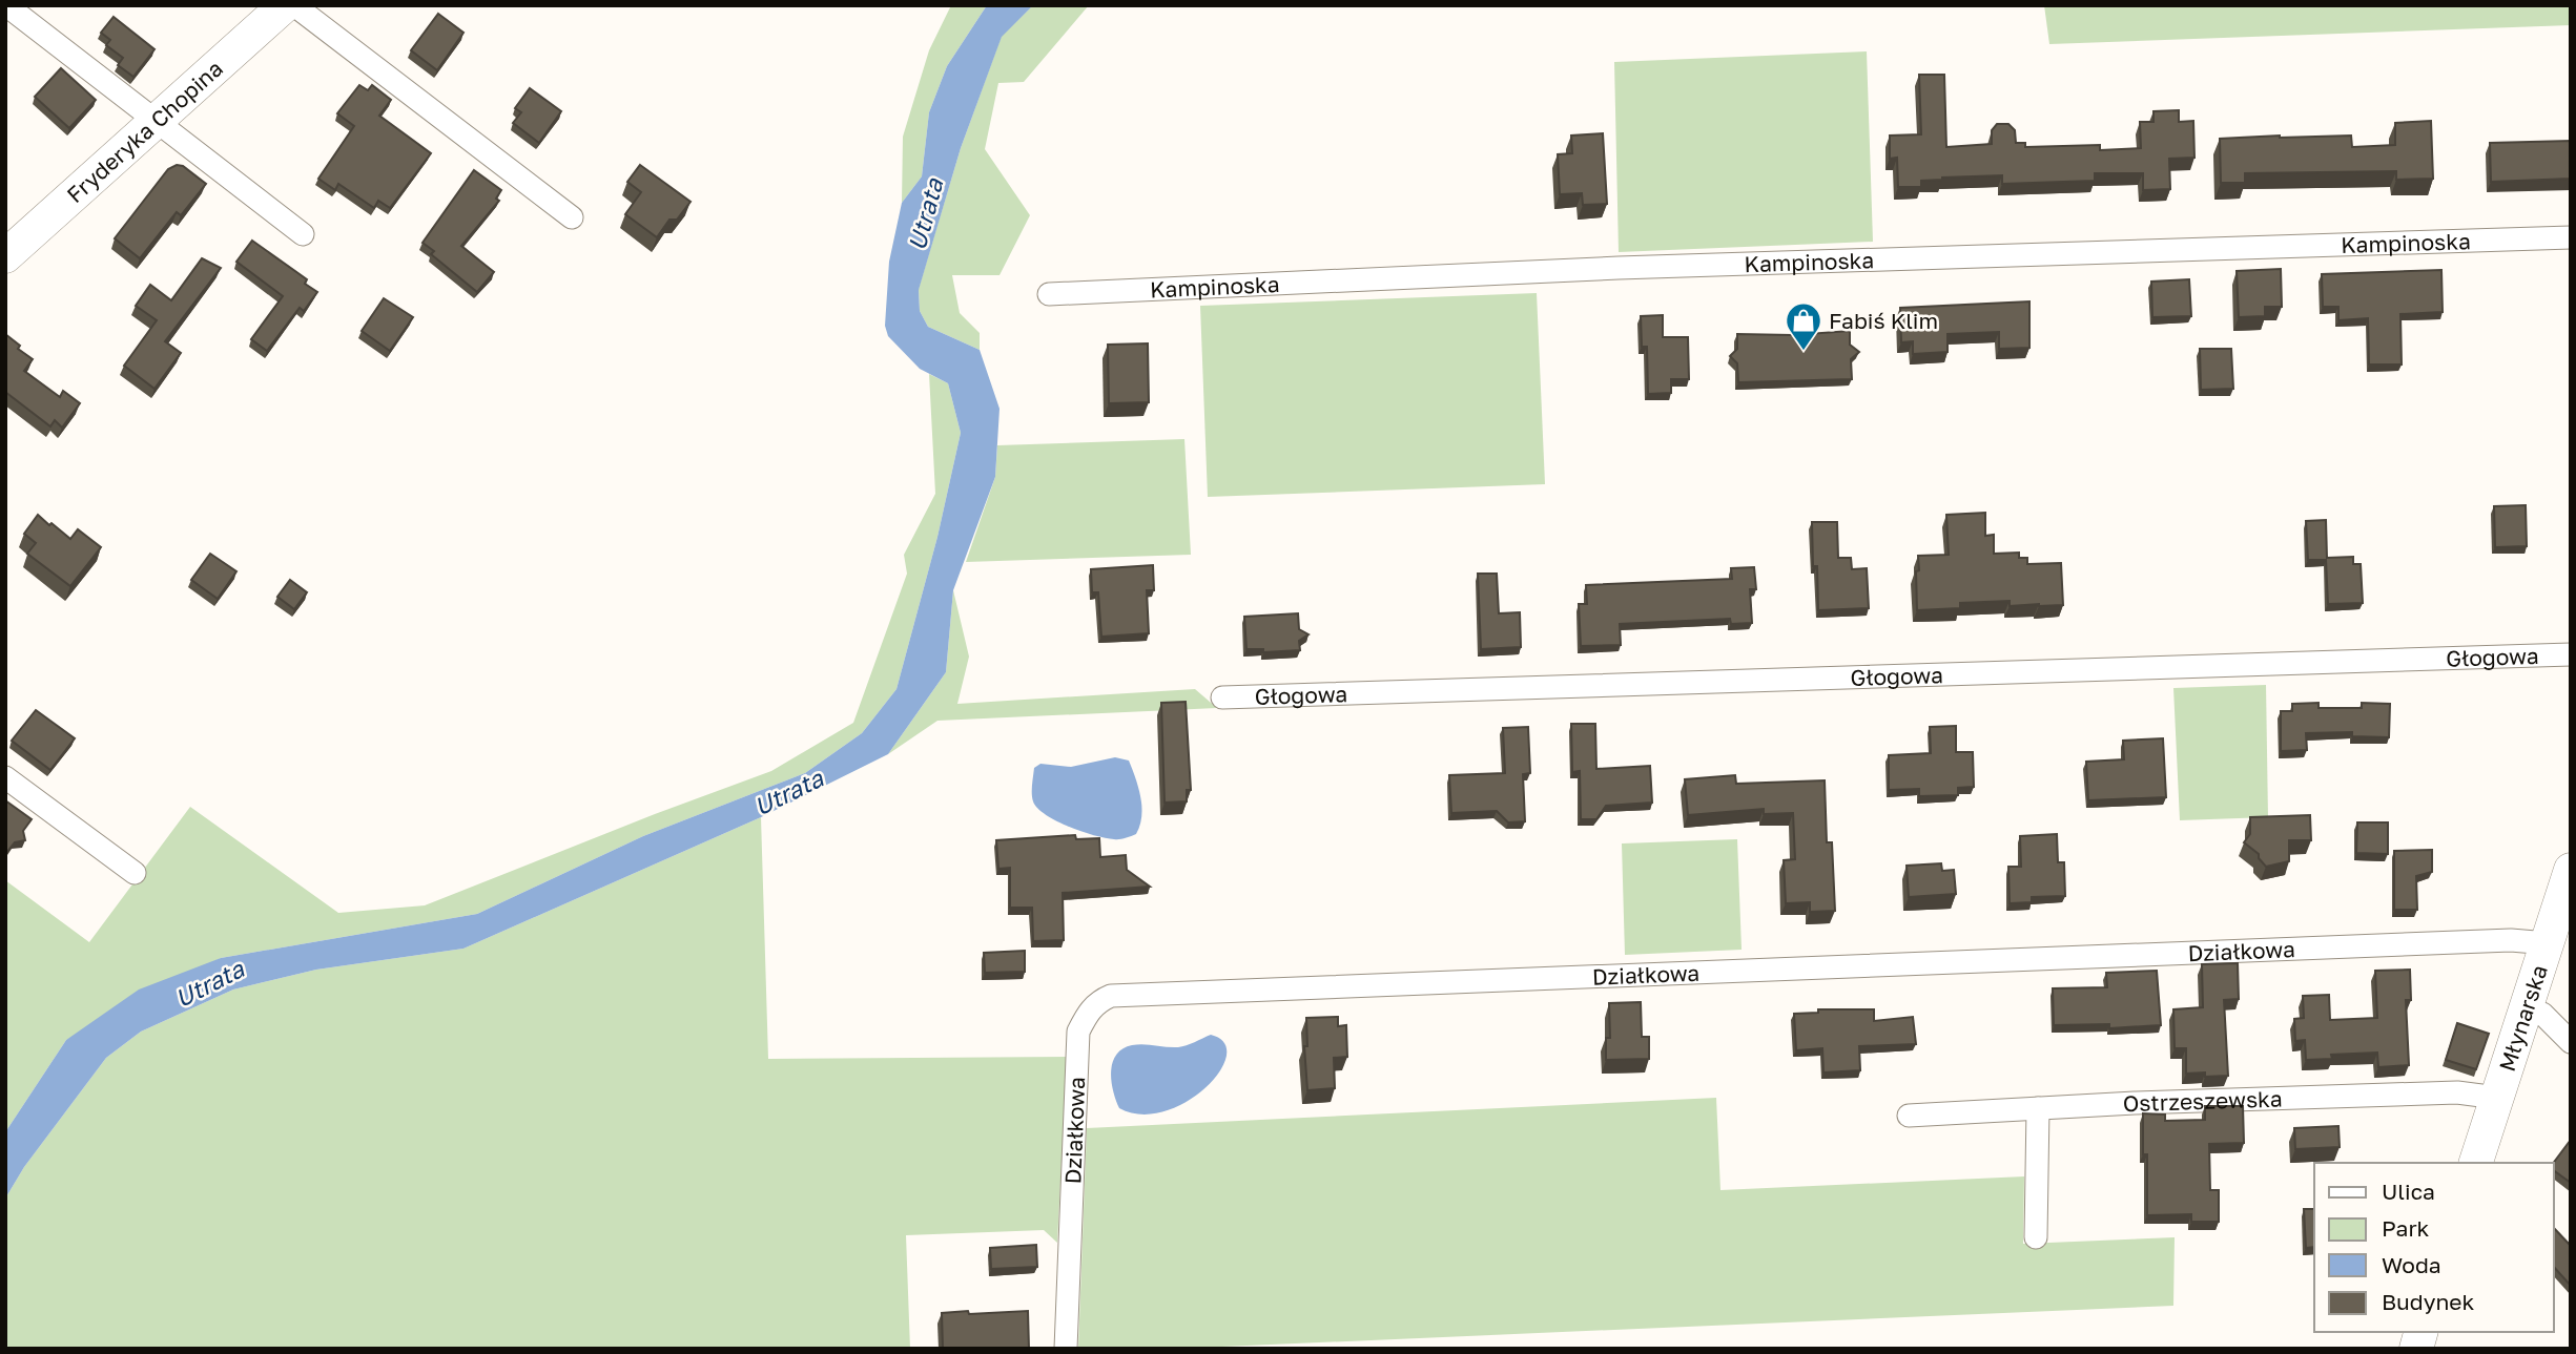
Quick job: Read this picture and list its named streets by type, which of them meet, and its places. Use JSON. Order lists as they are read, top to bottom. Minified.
{"streets":{"main road":["Fryderyka Chopina","Młynarska"],"street":["Kampinoska","Głogowa","Działkowa","Ostrzeszewska"]},"crossings":[["Działkowa","Młynarska"],["Młynarska","Ostrzeszewska"]],"water":["Utrata"],"places":{"shop":["Fabiś Klim"]},"legend":["Ulica","Park","Woda","Budynek"]}
